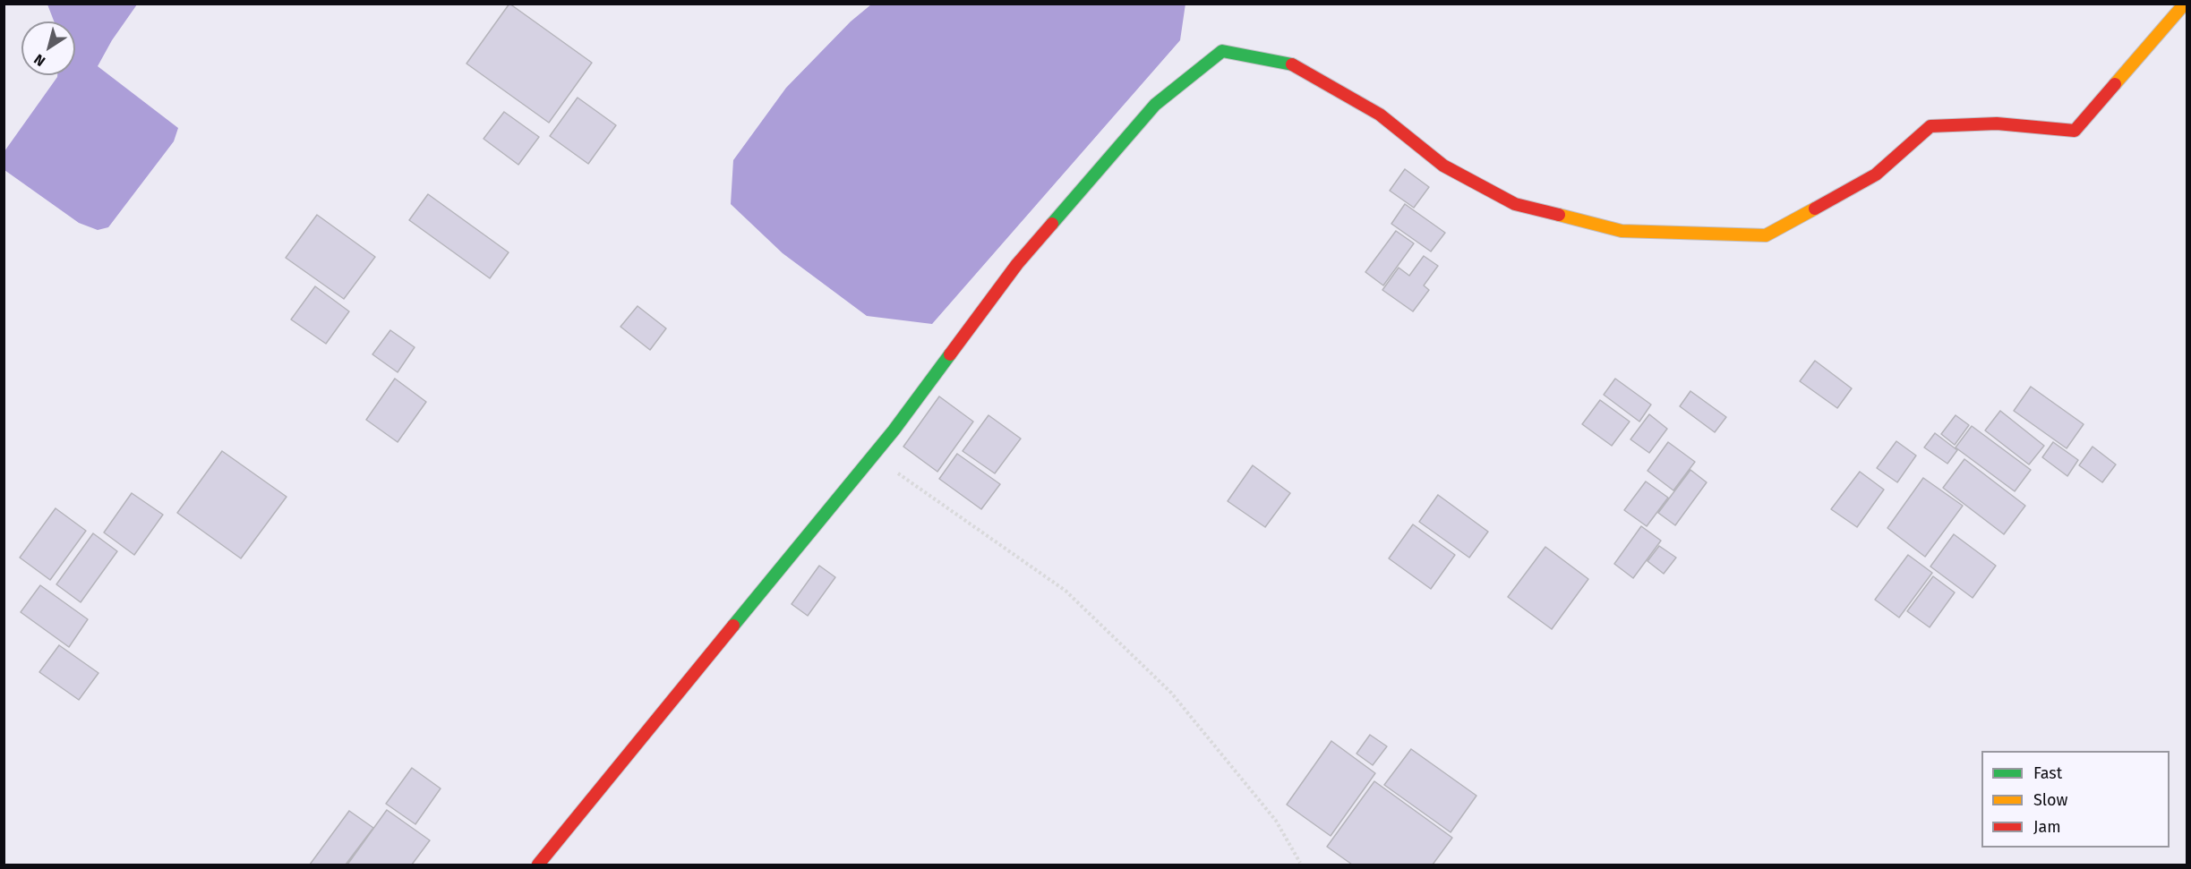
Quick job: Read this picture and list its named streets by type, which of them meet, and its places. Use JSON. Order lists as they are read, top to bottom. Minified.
{"legend":["Fast","Slow","Jam"],"north":"bottom left"}
